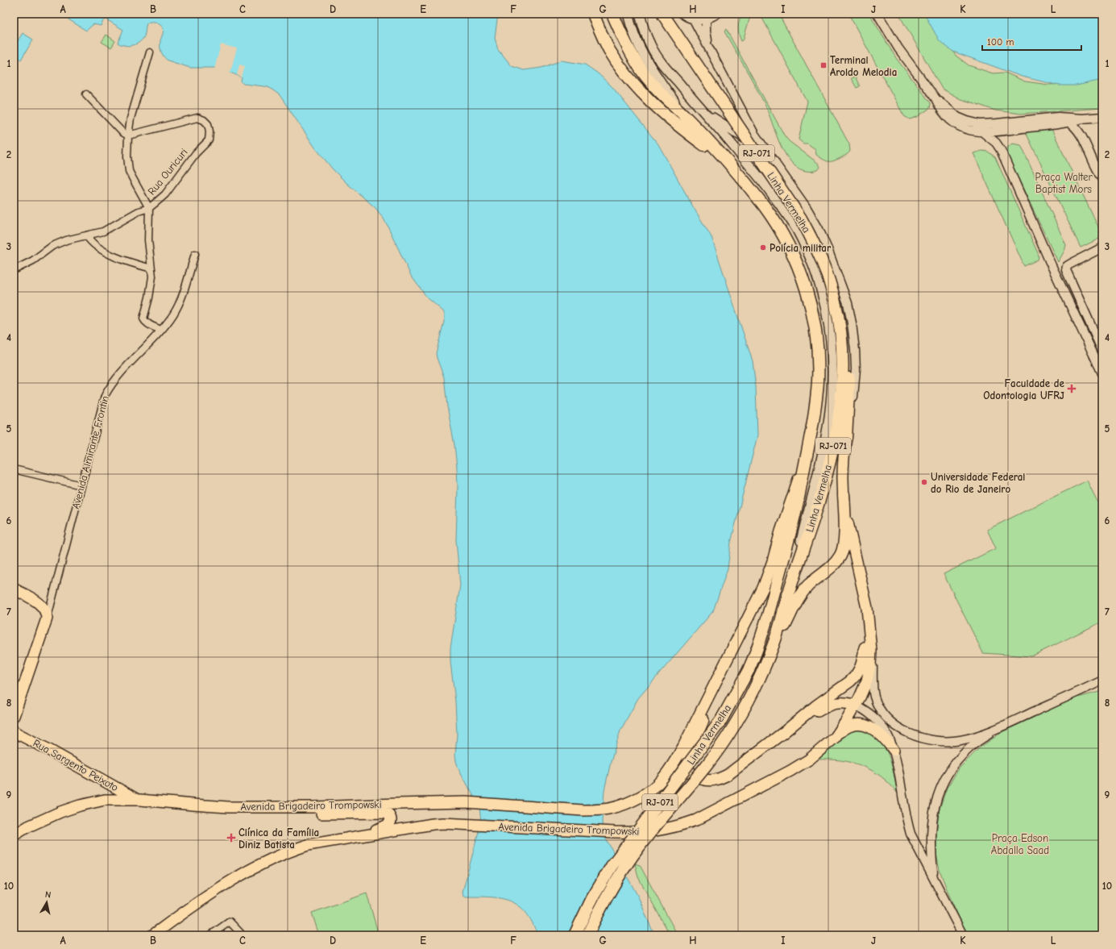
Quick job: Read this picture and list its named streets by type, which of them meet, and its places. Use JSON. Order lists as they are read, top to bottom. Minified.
{"streets":{"highway":["RJ-071","Linha Vermelha","Avenida Almirante Frontin","Rua Sargento Peixoto","Avenida Brigadeiro Trompowski"],"street":["Rua Ouricuri"]},"crossings":[["Linha Vermelha","Avenida Brigadeiro Trompowski"],["Rua Sargento Peixoto","Avenida Brigadeiro Trompowski"]],"parks":["Praça Walter Baptist Mors","Praça Edson Abdalla Saad"],"places":{"transit":["Terminal Aroldo Melodia"],"other":["Polícia militar","Universidade Federal do Rio de Janeiro"],"health":["Faculdade de Odontologia UFRJ","Clínica da Família Diniz Batista"]},"scale_bar":"100 m","north":"top","grid":{"columns":["A","B","C","D","E","F","G","H","I","J","K","L"],"rows":["1","2","3","4","5","6","7","8","9","10"]}}
